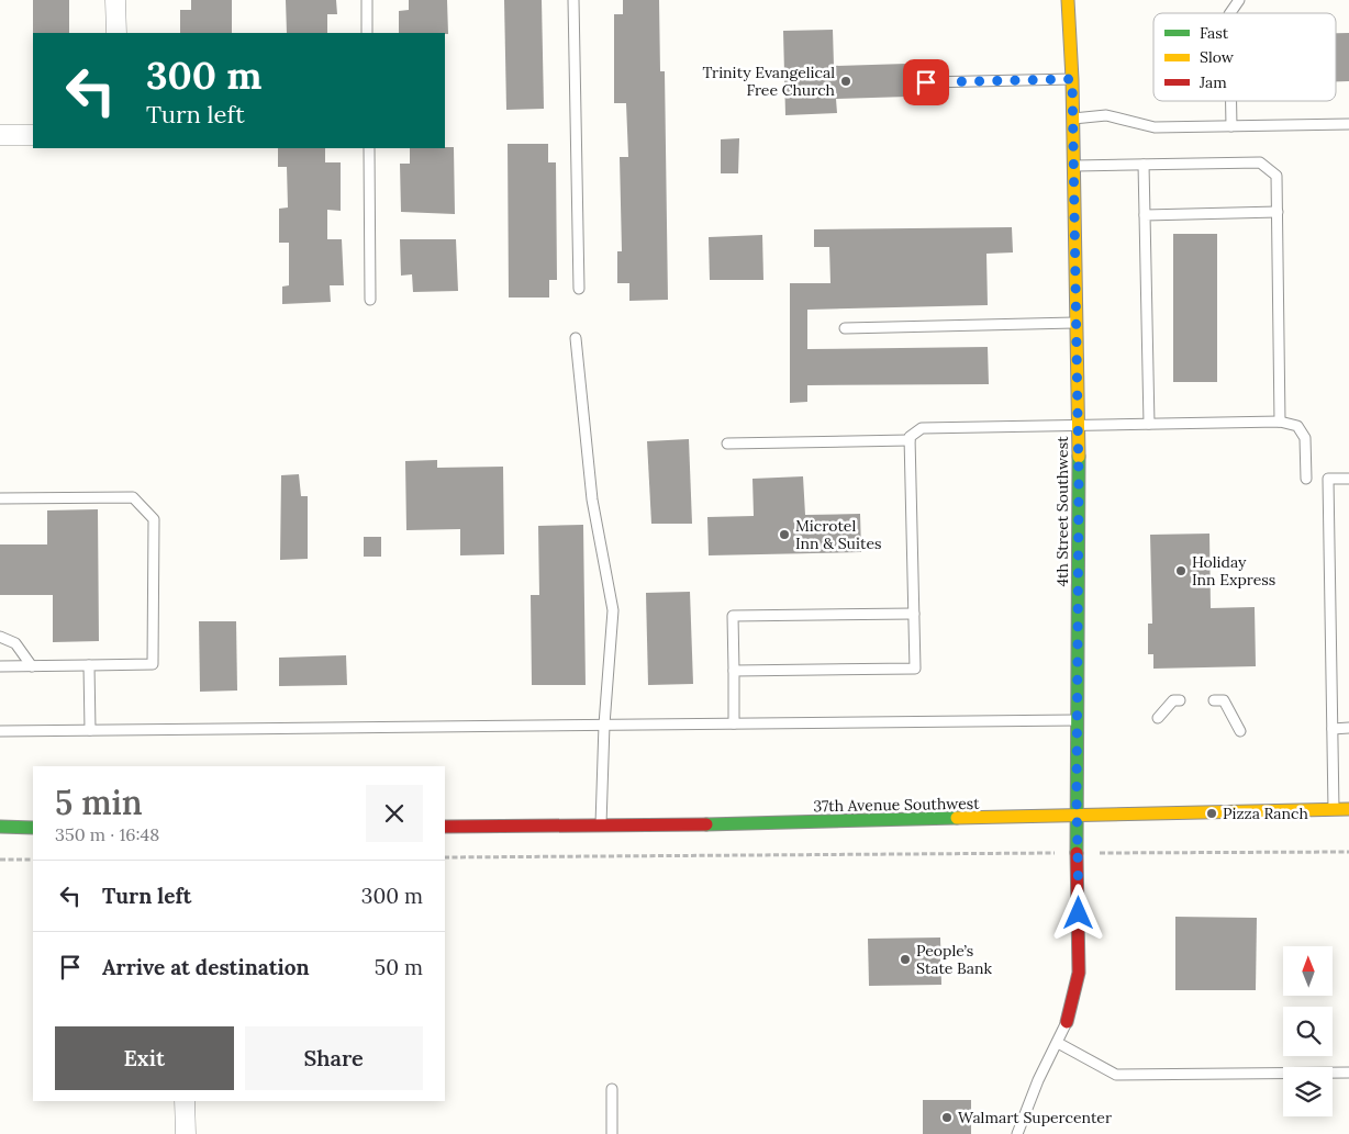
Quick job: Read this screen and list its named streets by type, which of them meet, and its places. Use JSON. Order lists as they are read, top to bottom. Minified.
{"streets":{"street":["4th Street Southwest","37th Avenue Southwest"]},"crossings":[["4th Street Southwest","37th Avenue Southwest"]],"places":["Trinity Evangelical Free Church","Microtel Inn & Suites","Holiday Inn Express","Pizza Ranch","People’s State Bank","Walmart Supercenter"],"legend":["Fast","Slow","Jam"],"north":"top","page":{"turn":["300 m","Turn left"],"heading":["5 min","350 m · 16:48"],"list":[{"name":"Turn left","value":"300 m"},{"name":"Arrive at destination","value":"50 m"}],"buttons":["Exit","Share"]}}
